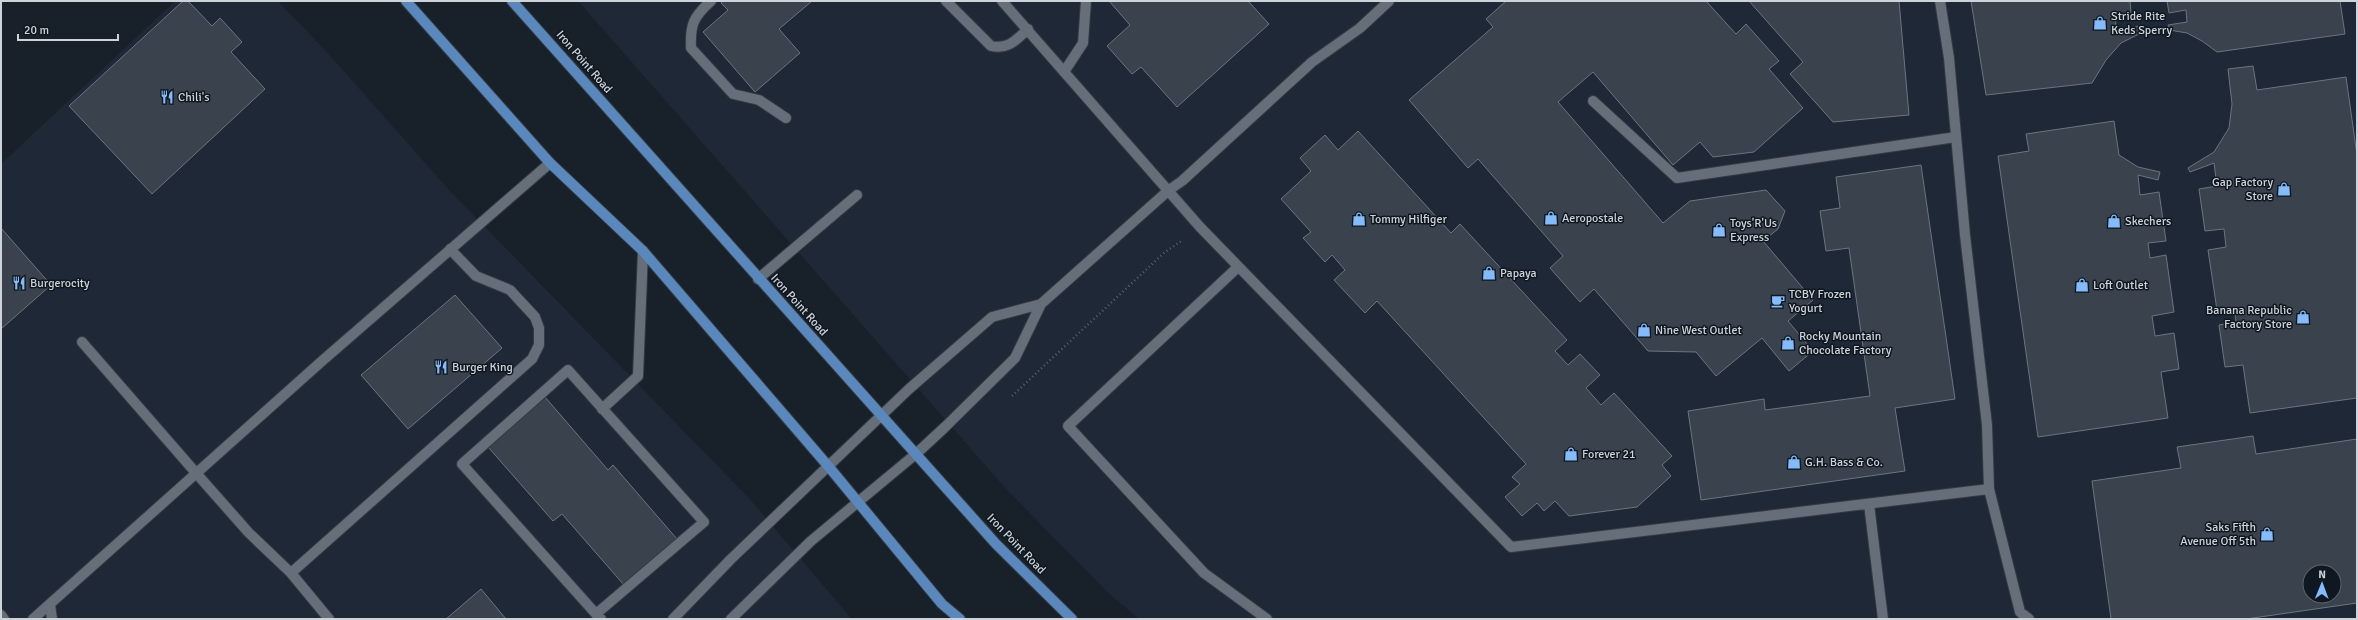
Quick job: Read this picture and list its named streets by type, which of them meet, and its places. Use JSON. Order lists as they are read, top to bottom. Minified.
{"streets":{"main road":["Iron Point Road"]},"places":{"shop":["Stride Rite Keds Sperry","Gap Factory Store","Aeropostale","Tommy Hilfiger","Skechers","Toys'R'Us Express","Papaya","Loft Outlet","Banana Republic Factory Store","Nine West Outlet","Rocky Mountain Chocolate Factory","Forever 21","G.H. Bass & Co.","Saks Fifth Avenue Off 5th"],"restaurant":["Chili's","Burgerocity","Burger King"],"cafe":["TCBY Frozen Yogurt"]},"scale_bar":"20 m","north":"top"}
